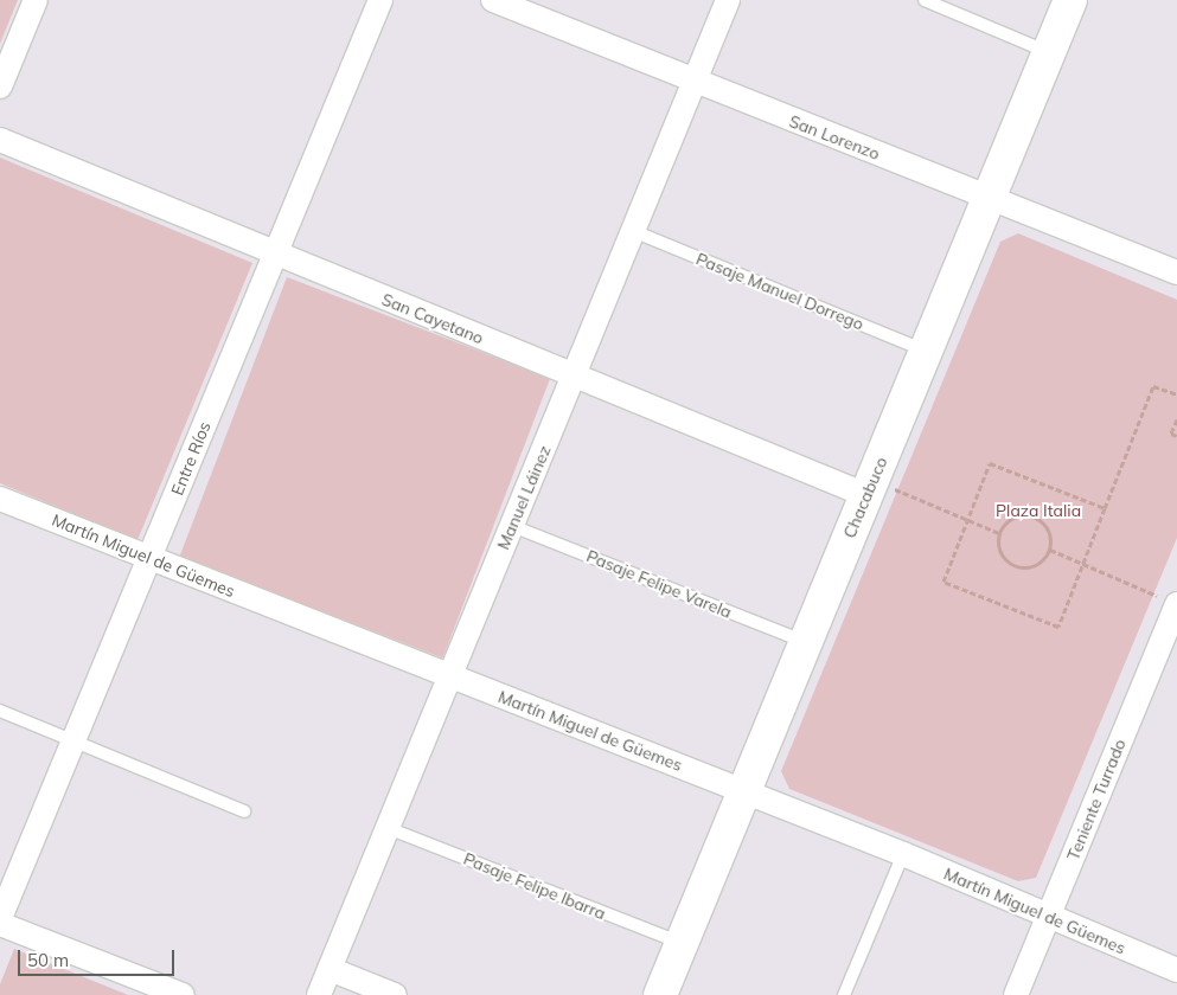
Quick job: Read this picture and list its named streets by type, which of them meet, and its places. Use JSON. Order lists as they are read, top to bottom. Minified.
{"streets":{"main road":["Chacabuco"],"street":["San Lorenzo","San Cayetano","Entre Ríos","Manuel Láinez","Martín Miguel de Güemes","Teniente Turrado"],"lane":["Pasaje Manuel Dorrego","Pasaje Felipe Varela","Pasaje Felipe Ibarra"]},"crossings":[["San Lorenzo","Manuel Láinez"],["San Lorenzo","Chacabuco"],["Pasaje Manuel Dorrego","Manuel Láinez"],["Pasaje Manuel Dorrego","Chacabuco"],["San Cayetano","Entre Ríos"],["San Cayetano","Manuel Láinez"],["San Cayetano","Chacabuco"],["Entre Ríos","Martín Miguel de Güemes"],["Manuel Láinez","Martín Miguel de Güemes"],["Manuel Láinez","Pasaje Felipe Varela"],["Manuel Láinez","Pasaje Felipe Ibarra"],["Chacabuco","Martín Miguel de Güemes"],["Chacabuco","Pasaje Felipe Varela"],["Chacabuco","Pasaje Felipe Ibarra"],["Martín Miguel de Güemes","Teniente Turrado"]],"parks":["Plaza Italia"],"scale_bar":"50 m"}
